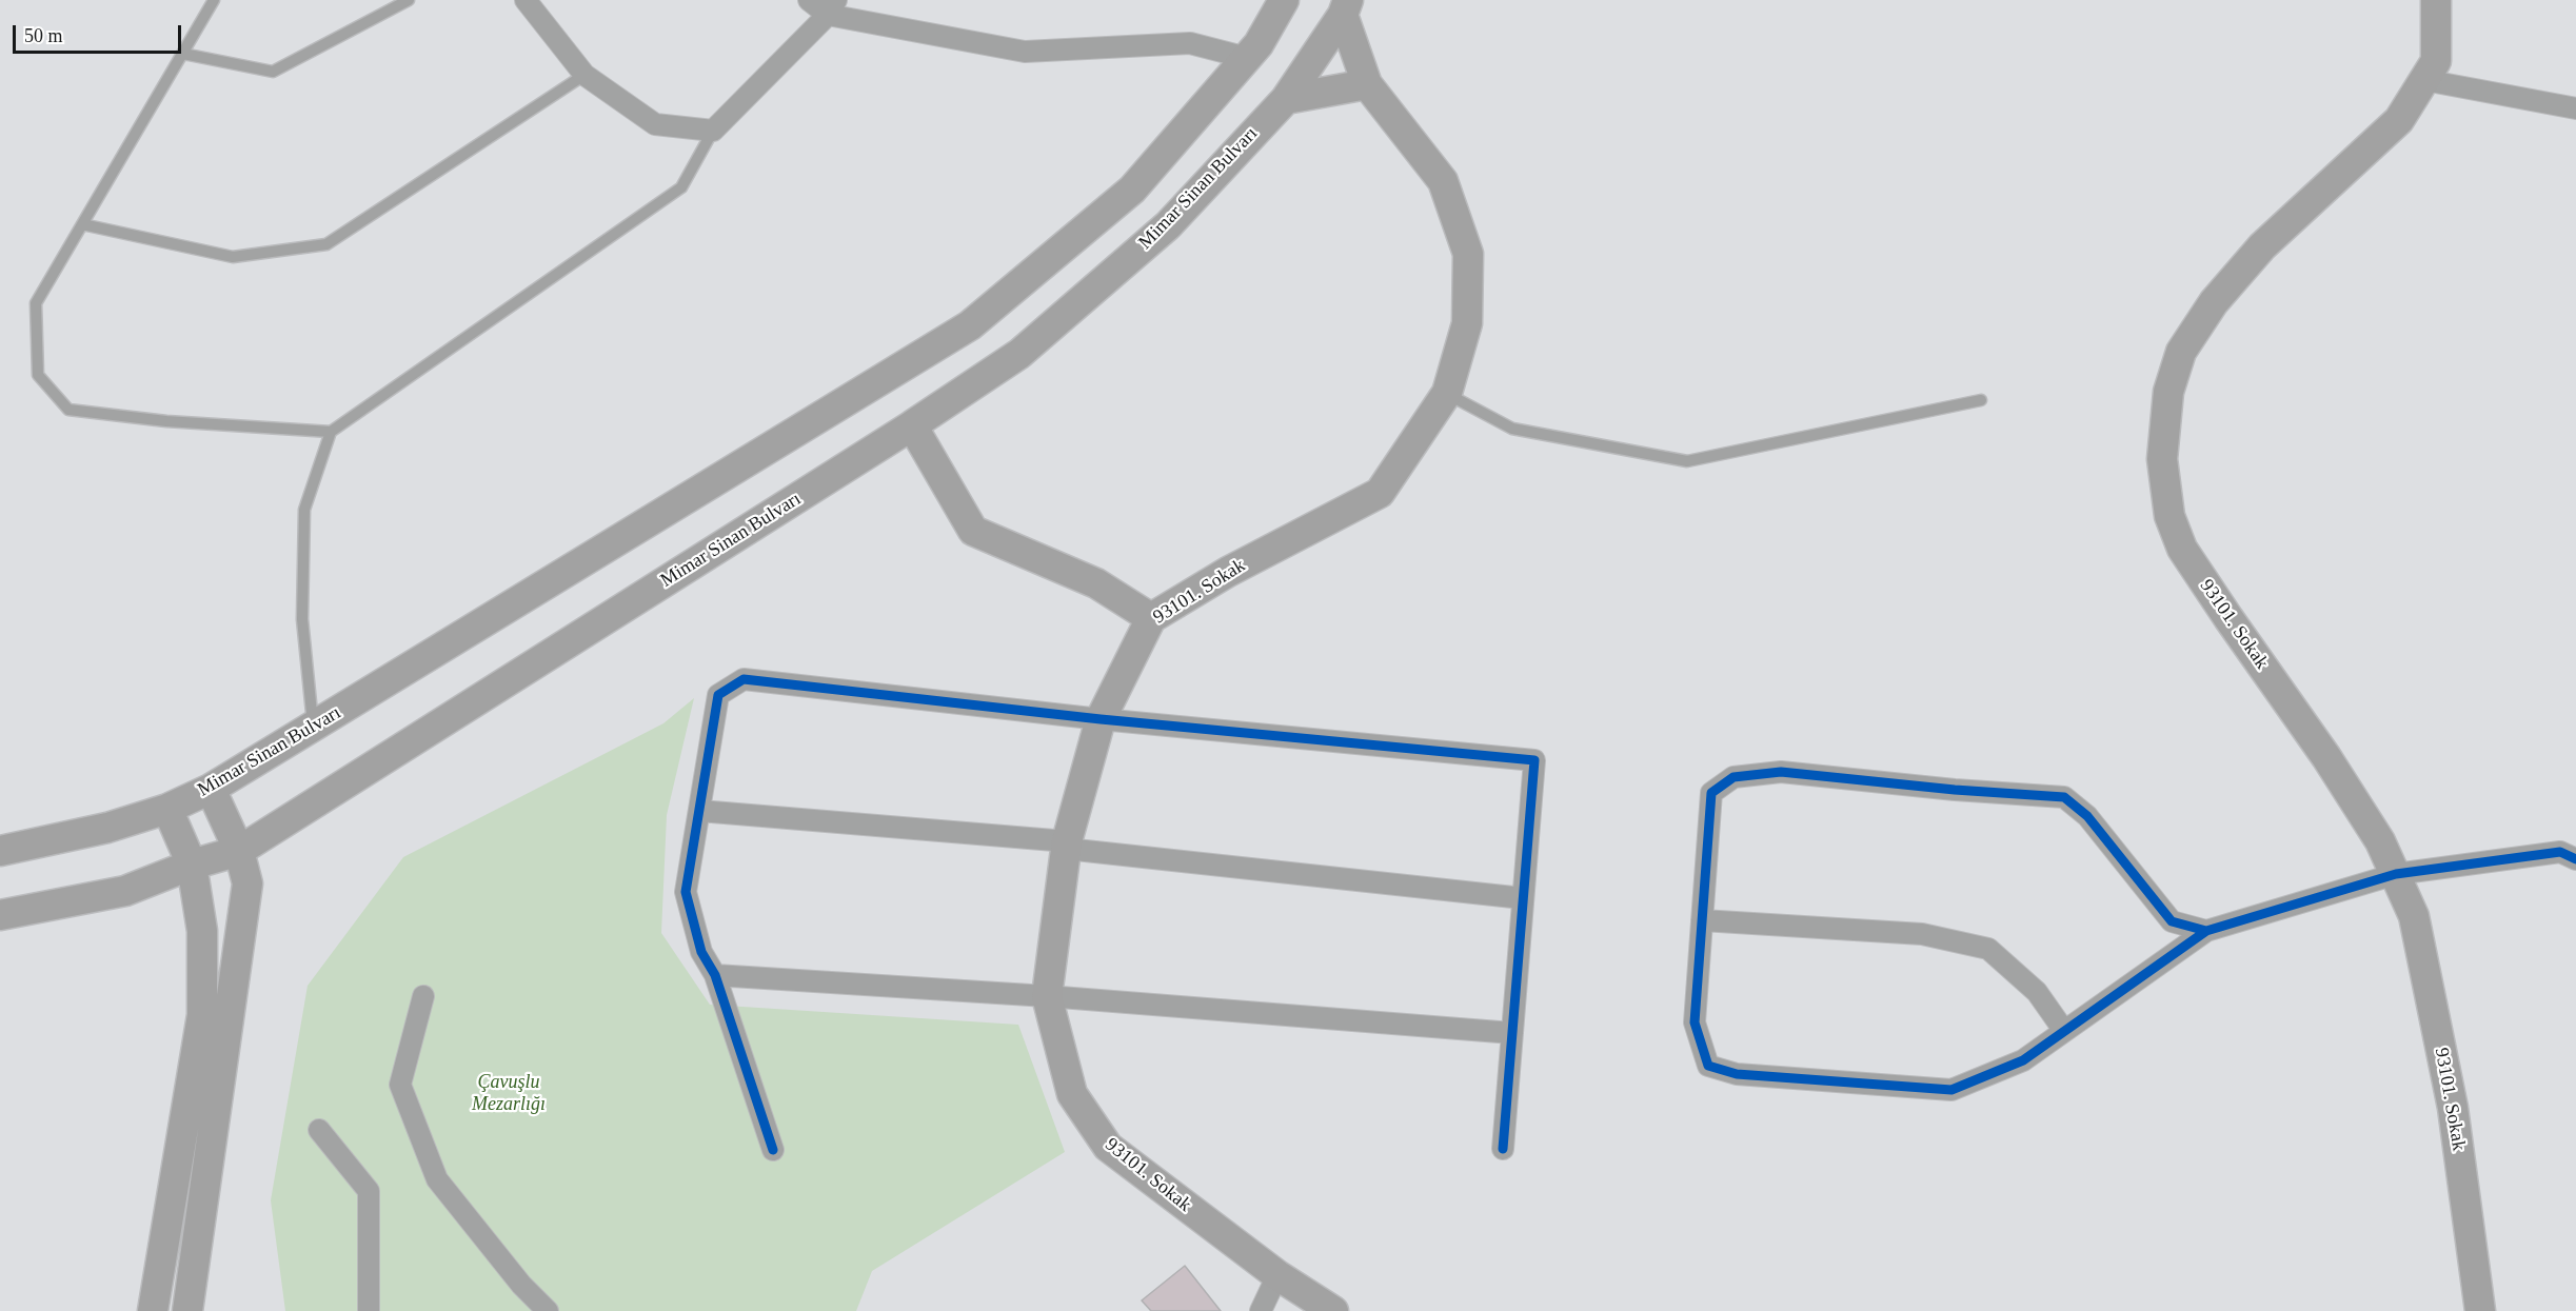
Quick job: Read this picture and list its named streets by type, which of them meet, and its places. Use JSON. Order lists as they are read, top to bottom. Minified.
{"streets":{"main road":["Mimar Sinan Bulvarı","93101. Sokak"]},"crossings":[["Mimar Sinan Bulvarı","93101. Sokak"]],"parks":["Çavuşlu Mezarlığı"],"scale_bar":"50 m"}
